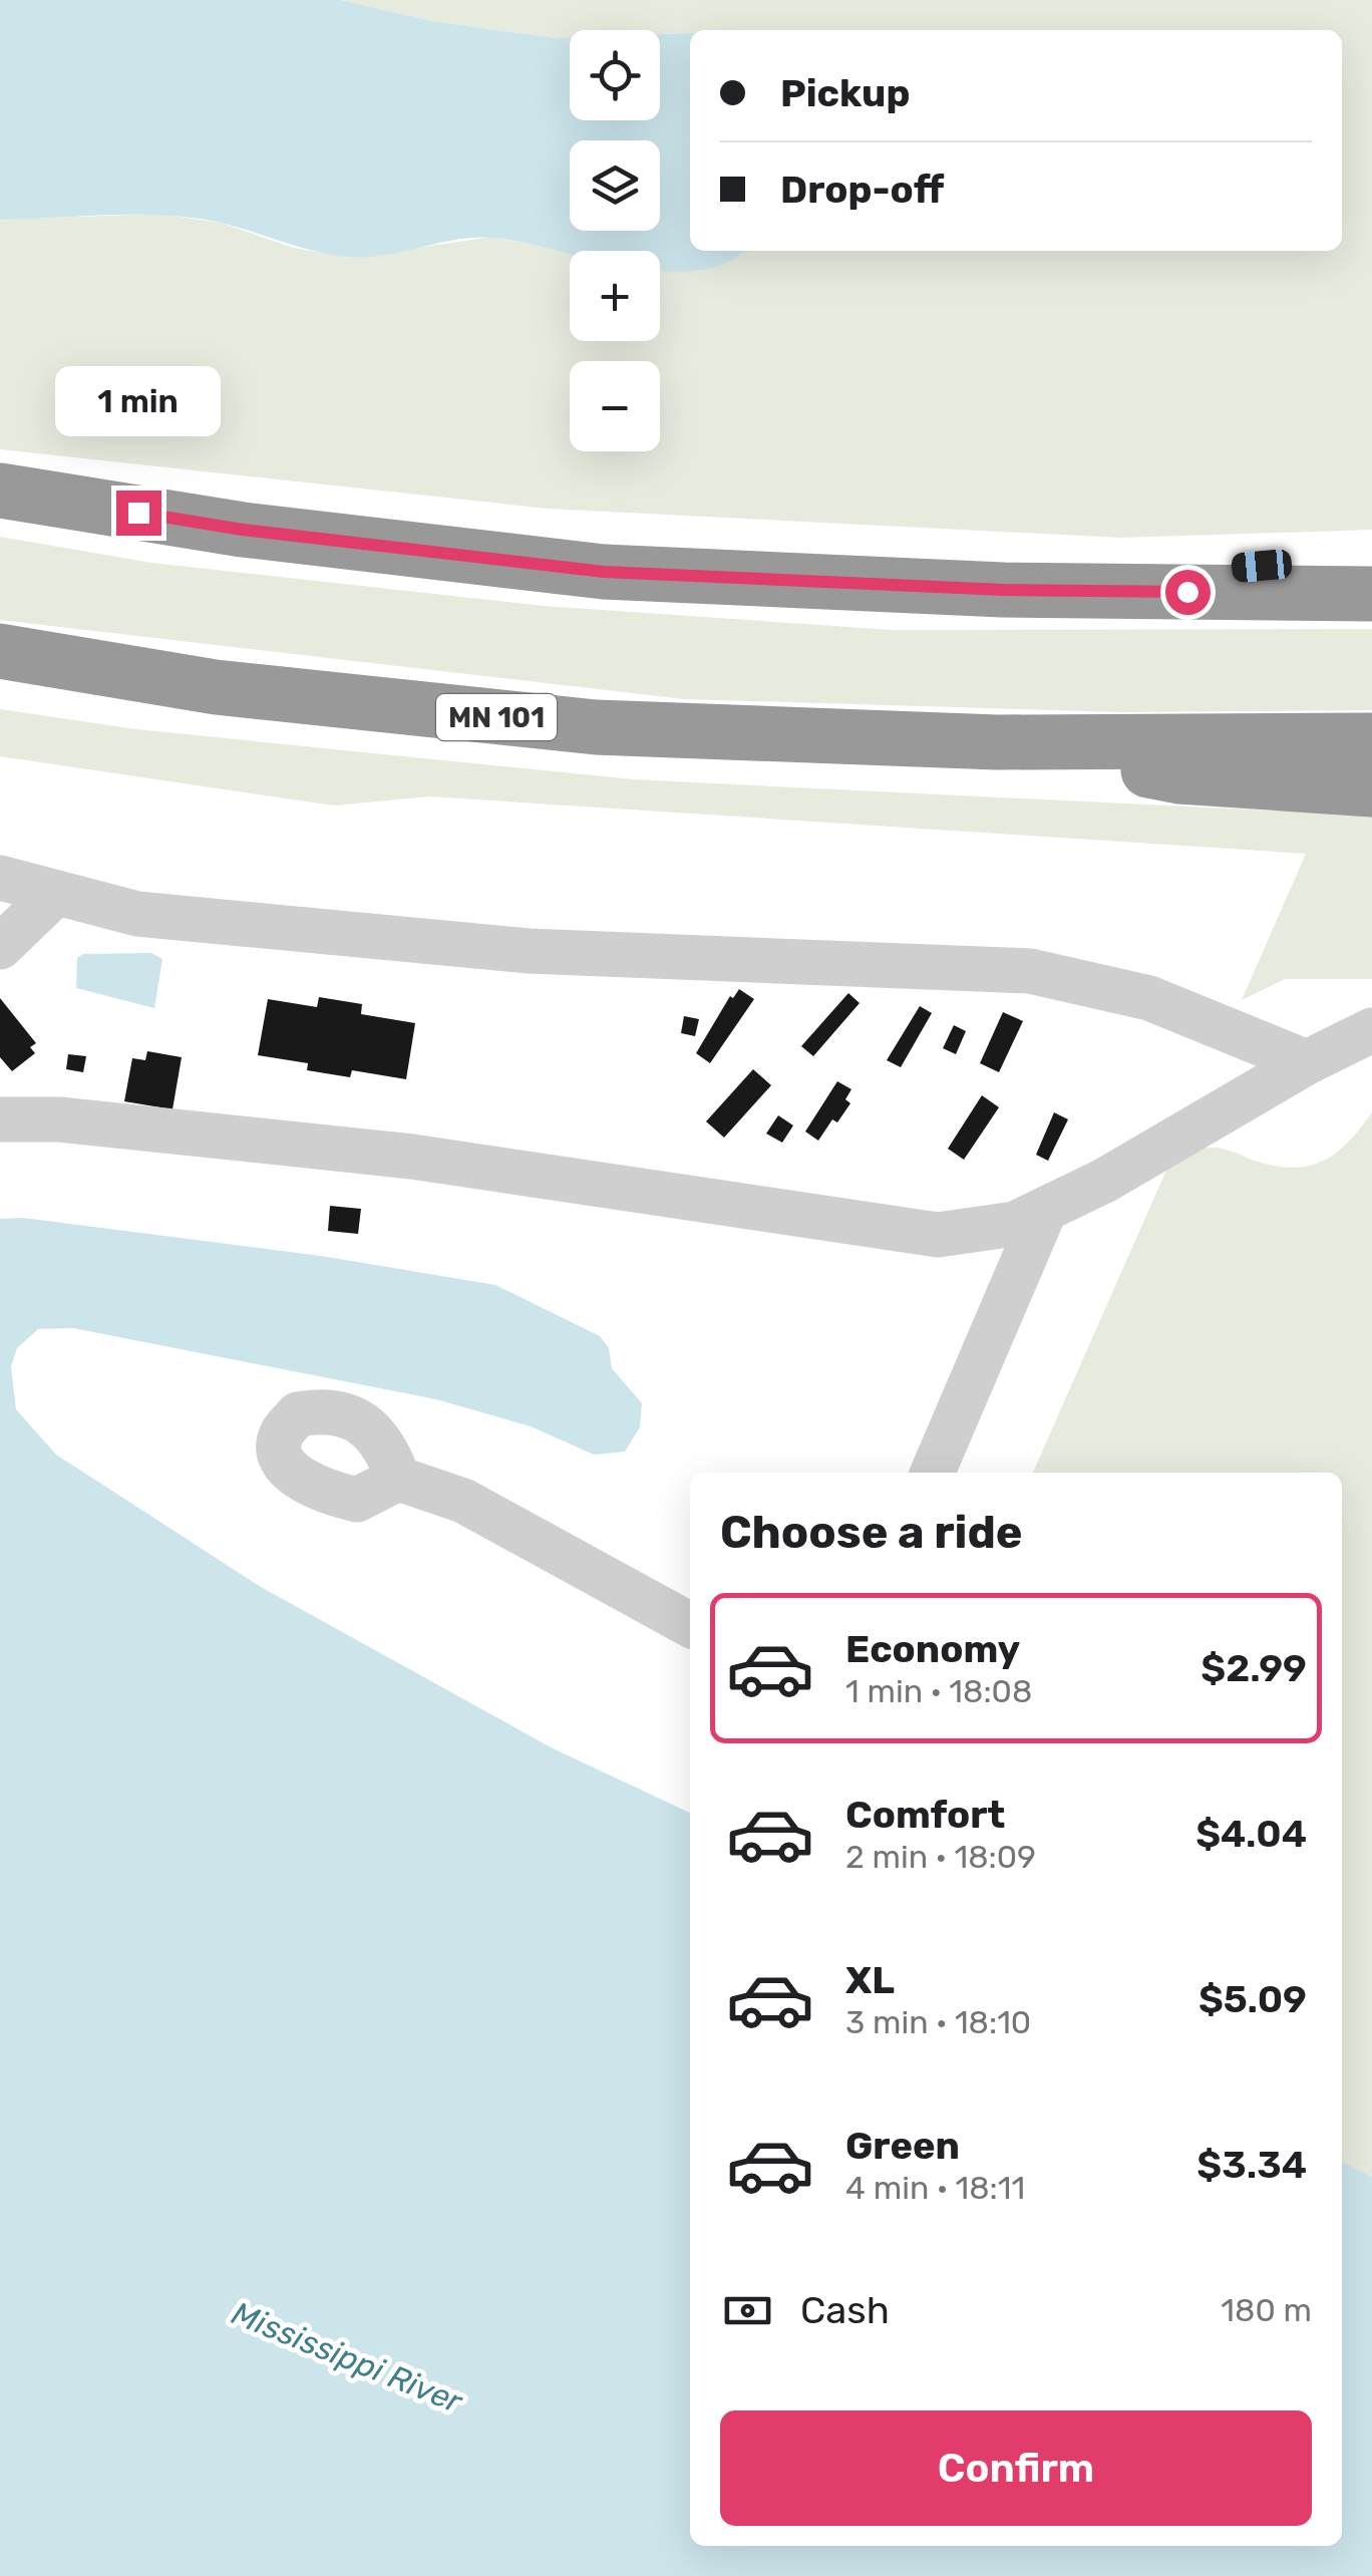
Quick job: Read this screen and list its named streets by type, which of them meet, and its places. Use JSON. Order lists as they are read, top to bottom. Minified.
{"streets":{"highway":["MN 101"]},"water":["Mississippi River"],"page":{"map_buttons":["+","−"],"banner":["Pickup","Drop-off"],"bubble":"1 min","heading":"Choose a ride","list":[{"name":"Economy","note":"1 min · 18:08","value":"$2.99"},{"name":"Comfort","note":"2 min · 18:09","value":"$4.04"},{"name":"XL","note":"3 min · 18:10","value":"$5.09"},{"name":"Green","note":"4 min · 18:11","value":"$3.34"}],"pay":["Cash","180 m"],"buttons":"Confirm"}}
